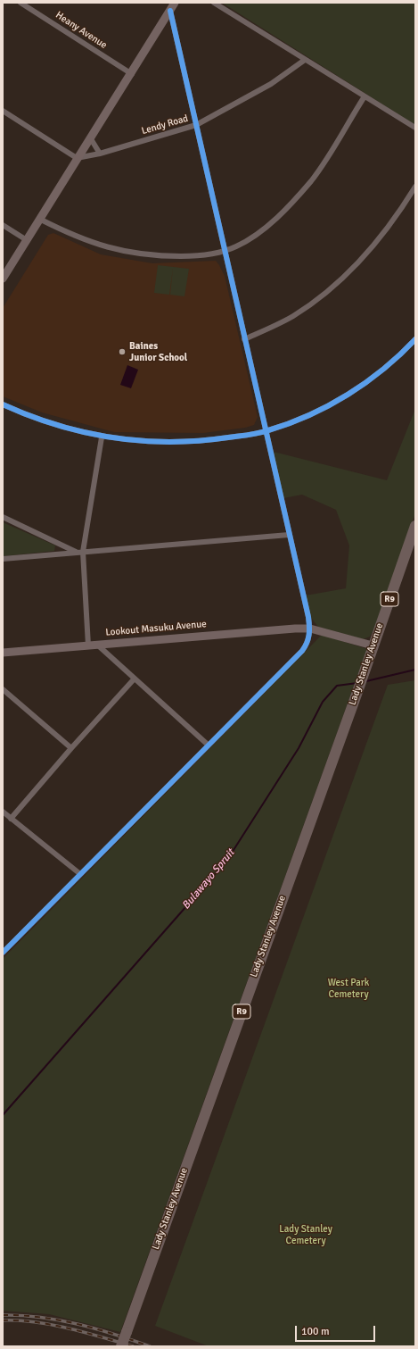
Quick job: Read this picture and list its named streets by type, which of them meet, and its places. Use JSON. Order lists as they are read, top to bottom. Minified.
{"streets":{"highway":["R9","Lady Stanley Avenue"],"street":["Heany Avenue","Lendy Road","Lookout Masuku Avenue"]},"crossings":[["Lookout Masuku Avenue","Lady Stanley Avenue"]],"water":["Bulawayo Spruit"],"parks":["West Park Cemetery","Lady Stanley Cemetery"],"places":["Baines Junior School"],"scale_bar":"100 m"}
